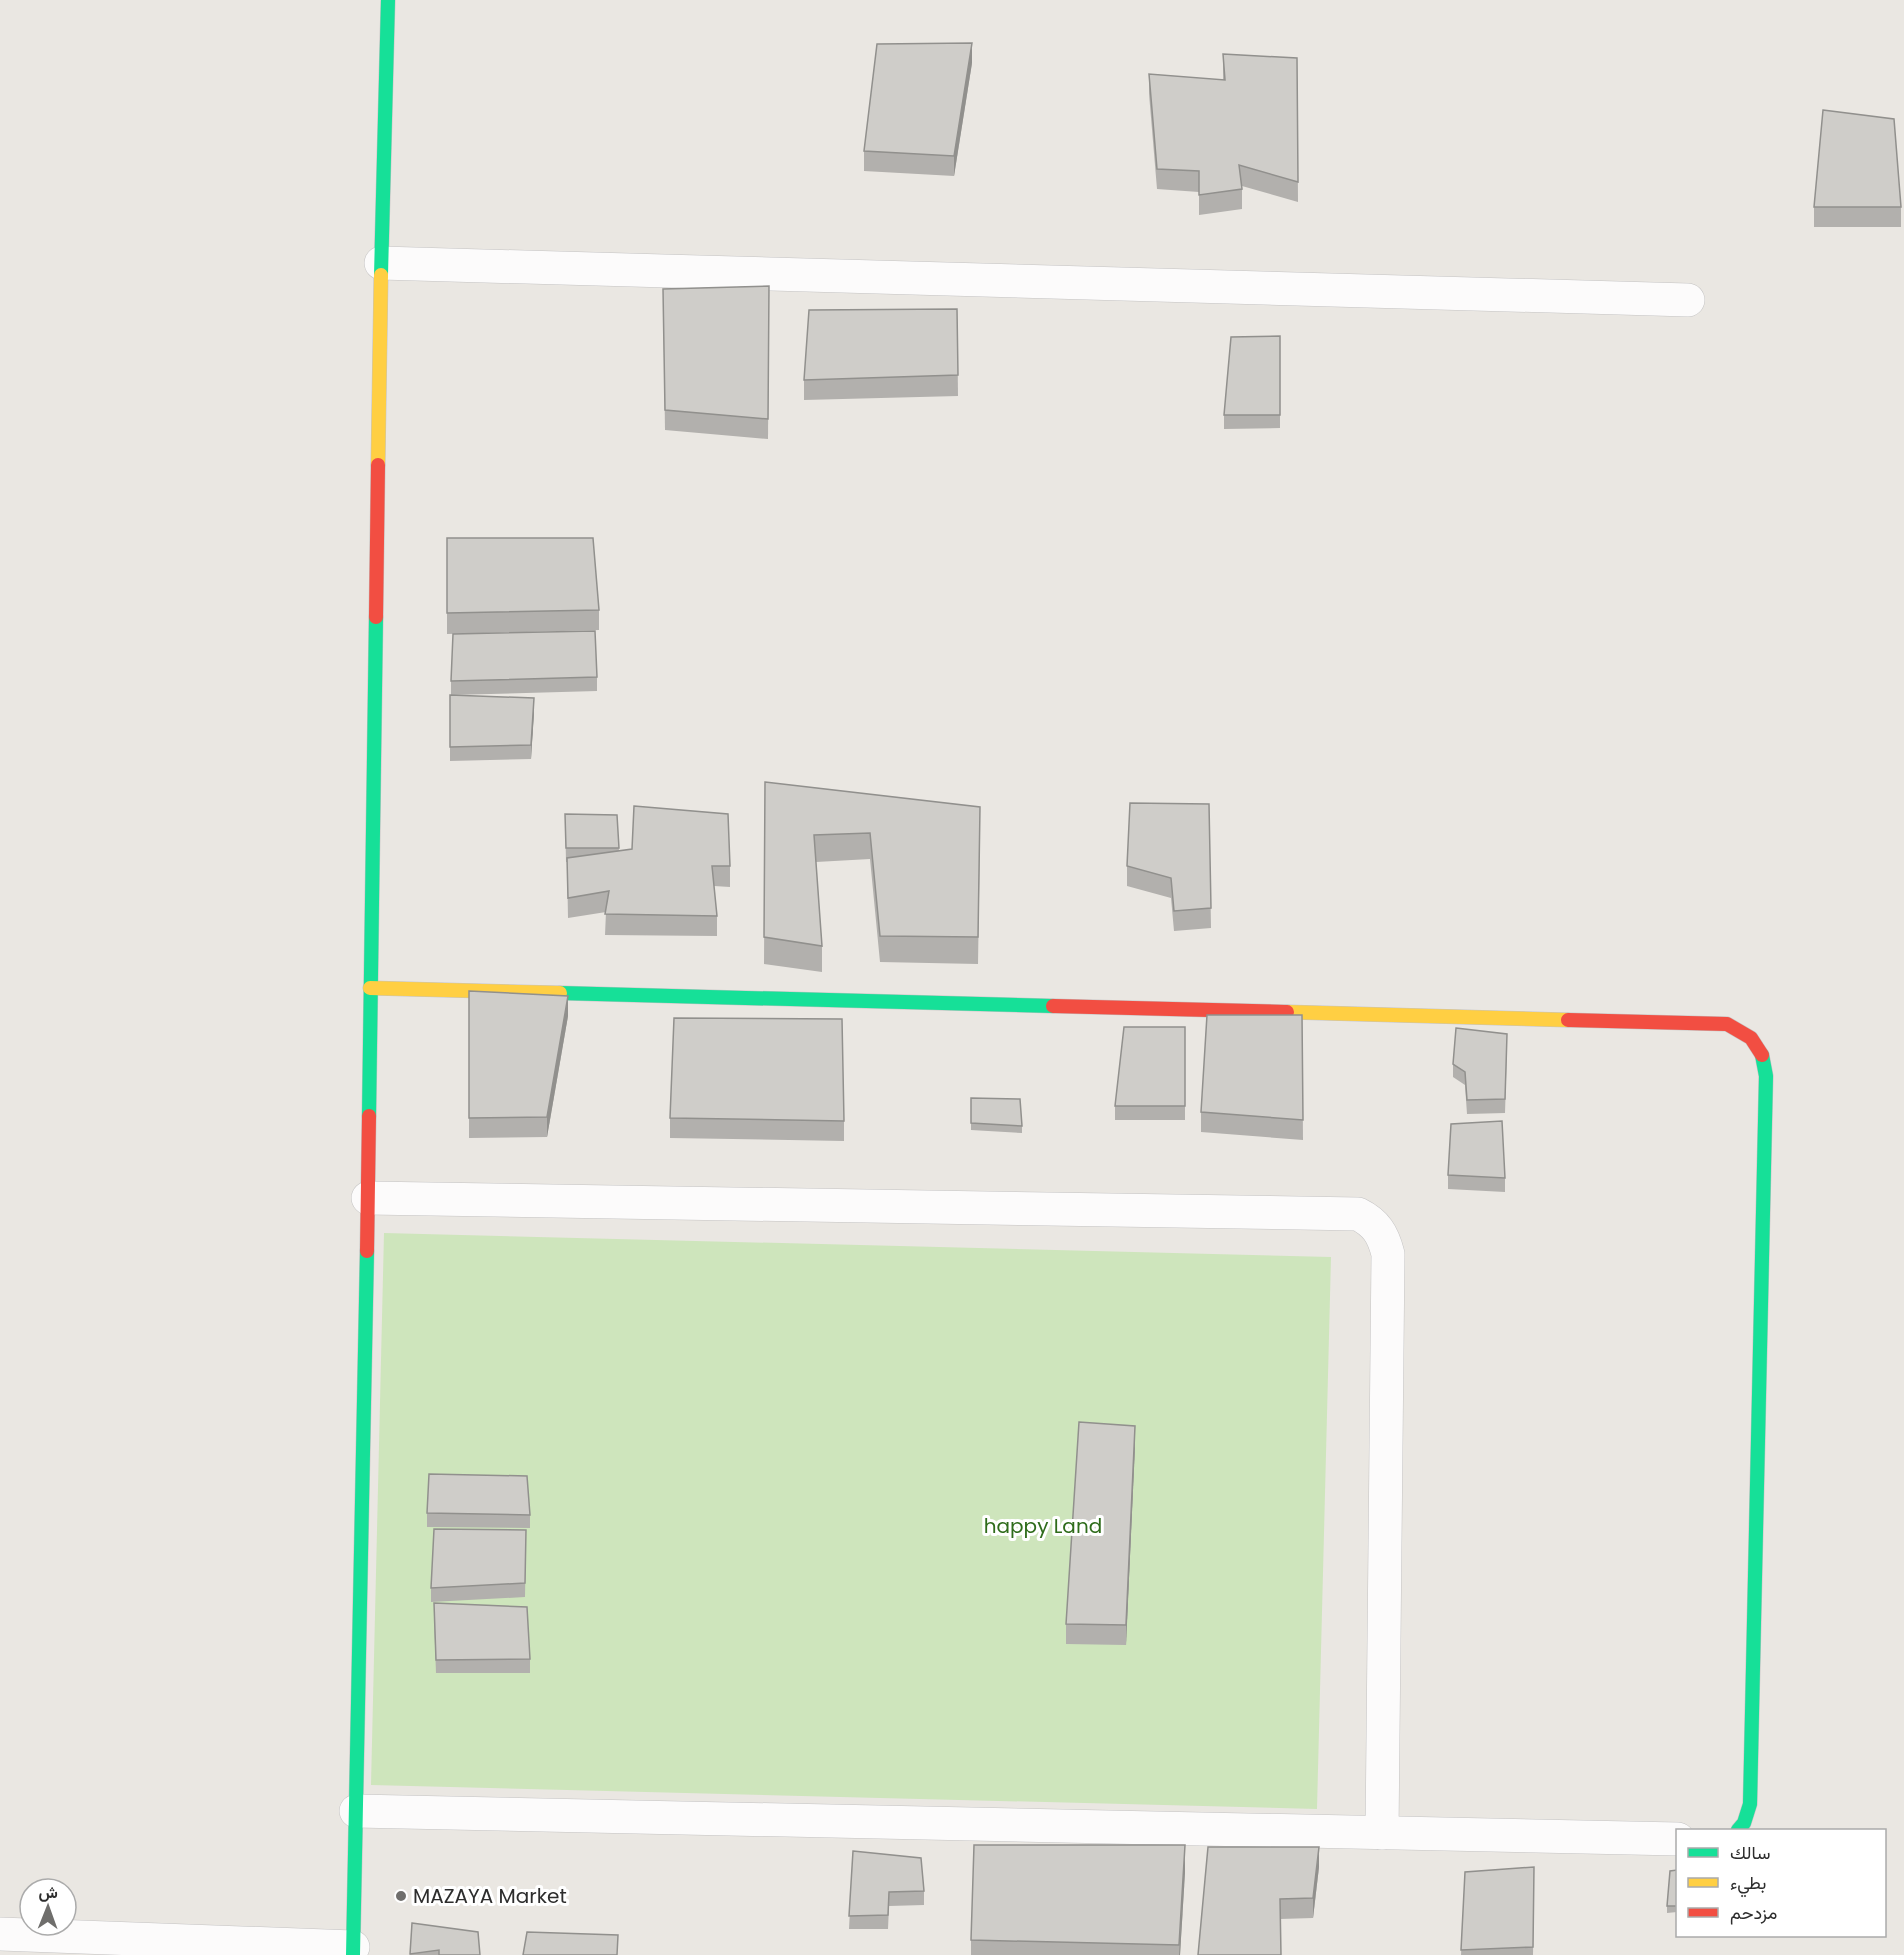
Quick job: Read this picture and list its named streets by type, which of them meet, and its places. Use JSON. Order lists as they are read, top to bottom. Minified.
{"parks":["happy Land"],"places":["MAZAYA Market"],"legend":["سالك","بطيء","مزدحم"],"north":"top"}
